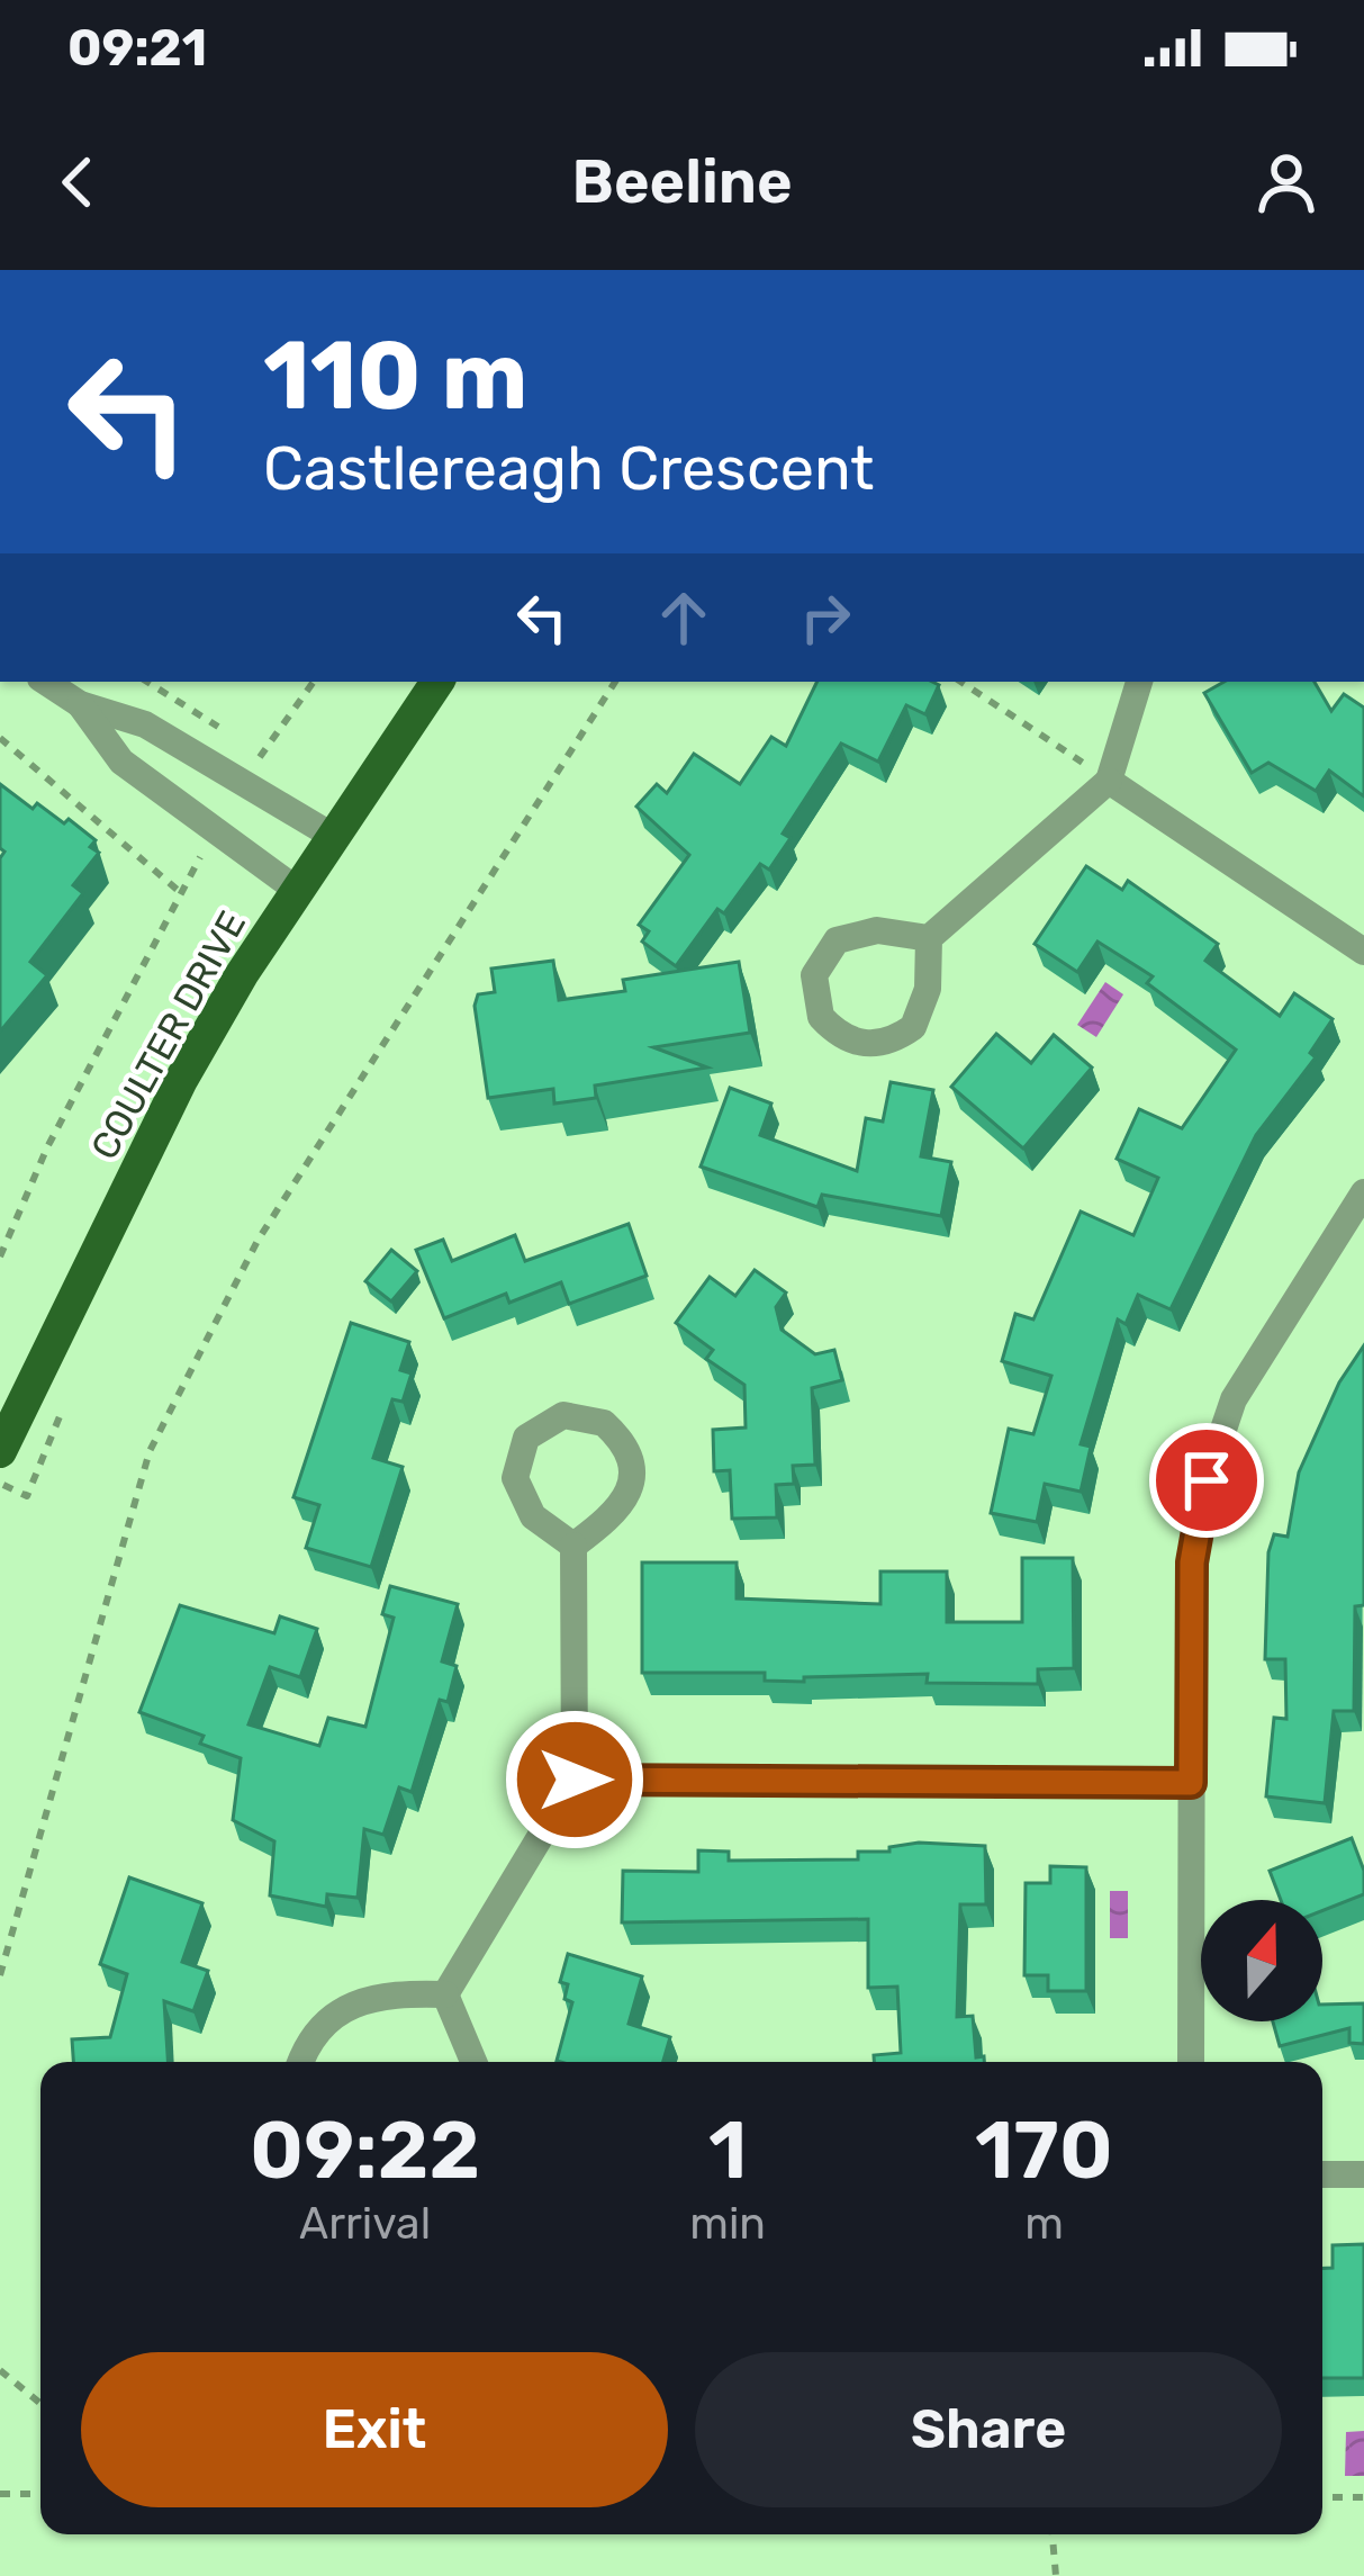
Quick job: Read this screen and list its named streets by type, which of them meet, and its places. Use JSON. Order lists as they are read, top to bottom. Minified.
{"streets":{"main road":["COULTER DRIVE"]},"north":"top","page":{"status":"09:21","header":"Beeline","turn":["110 m","Castlereagh Crescent"],"eta":["09:22","Arrival","1","min","170","m"],"buttons":["Exit","Share"]}}
